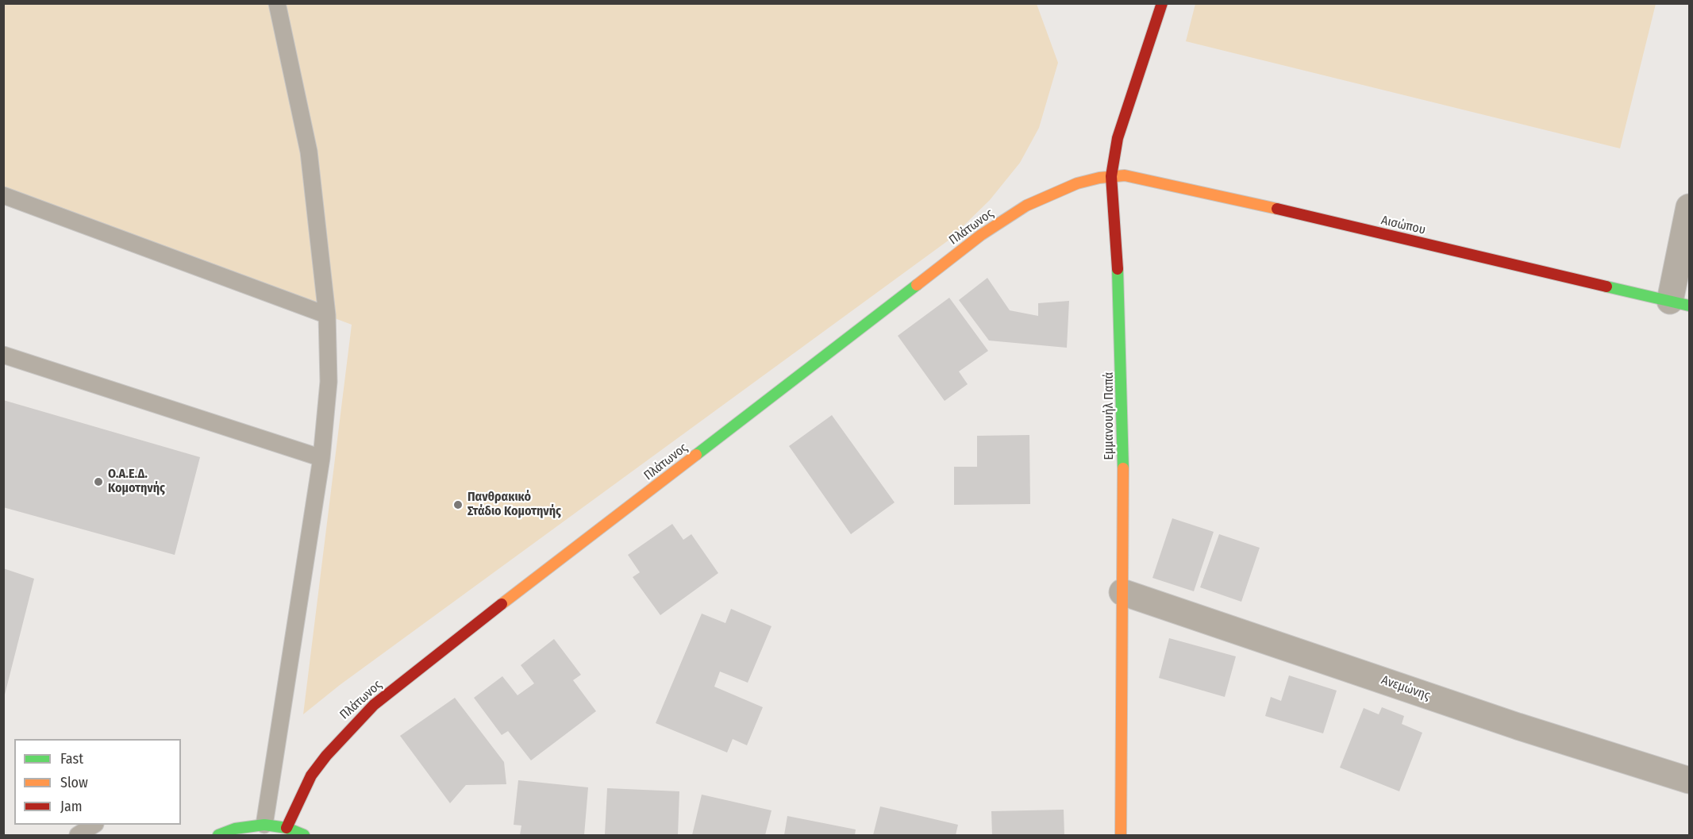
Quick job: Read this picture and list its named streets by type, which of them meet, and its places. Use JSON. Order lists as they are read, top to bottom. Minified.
{"streets":{"street":["Αισώπου","Πλάτωνος","Εμμανουήλ Παπά","Ανεμώνης"]},"crossings":[["Αισώπου","Πλάτωνος"],["Αισώπου","Εμμανουήλ Παπά"],["Πλάτωνος","Εμμανουήλ Παπά"],["Εμμανουήλ Παπά","Ανεμώνης"]],"places":["Ο.Α.Ε.Δ. Κομοτηνής","Πανθρακικό Στάδιο Κομοτηνής"],"legend":["Fast","Slow","Jam"]}
